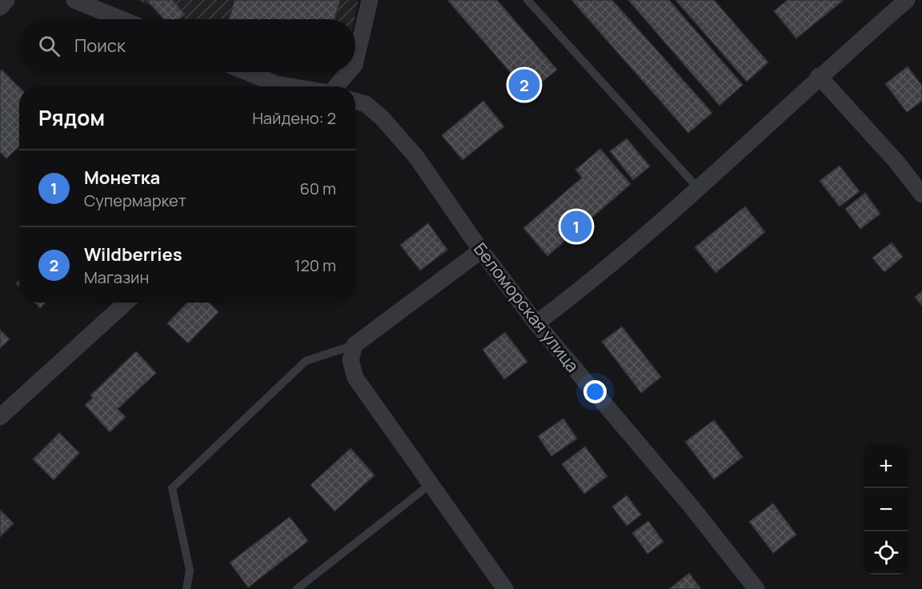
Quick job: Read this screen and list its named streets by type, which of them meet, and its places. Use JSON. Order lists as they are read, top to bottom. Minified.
{"streets":{"street":["Беломорская улица"]},"page":{"search":"Поиск","pins":["2","1"],"heading":["Рядом","Найдено: 2"],"list":[{"mark":"1","name":"Монетка","note":"Супермаркет","value":"60 m"},{"mark":"2","name":"Wildberries","note":"Магазин","value":"120 m"}],"map_buttons":["+","−"]}}
